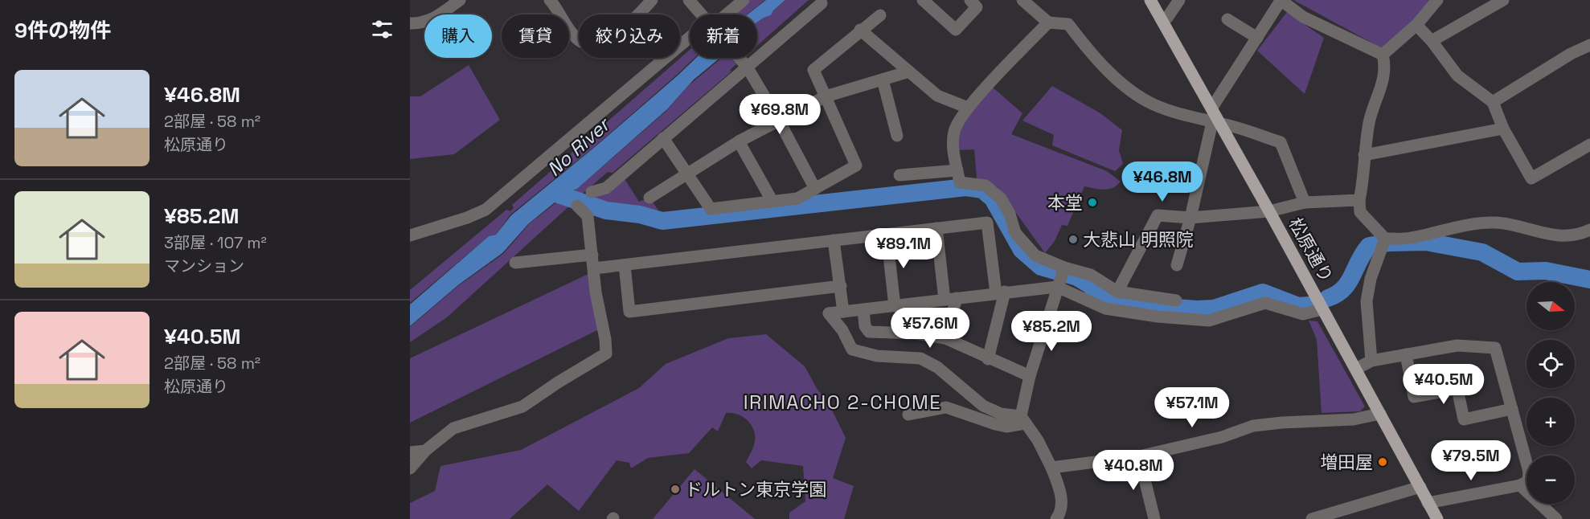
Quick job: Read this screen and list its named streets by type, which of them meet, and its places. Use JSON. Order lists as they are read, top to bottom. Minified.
{"streets":{"main road":["松原通り"]},"districts":["IRIMACHO 2-CHOME"],"water":["No River"],"places":["本堂","大悲山 明照院","増田屋","ドルトン東京学園"],"north":"right","page":{"heading":"9件の物件","chip":["購入","賃貸","絞り込み","新着"],"list":[{"name":"¥46.8M","note":"2部屋 · 58 m² · 松原通り"},{"name":"¥85.2M","note":"3部屋 · 107 m² · マンション"},{"name":"¥40.5M","note":"2部屋 · 58 m² · 松原通り"}],"price":["¥69.8M","¥46.8M","¥89.1M","¥57.6M","¥85.2M","¥40.5M","¥57.1M","¥79.5M","¥40.8M"],"map_buttons":["+","−"]}}
